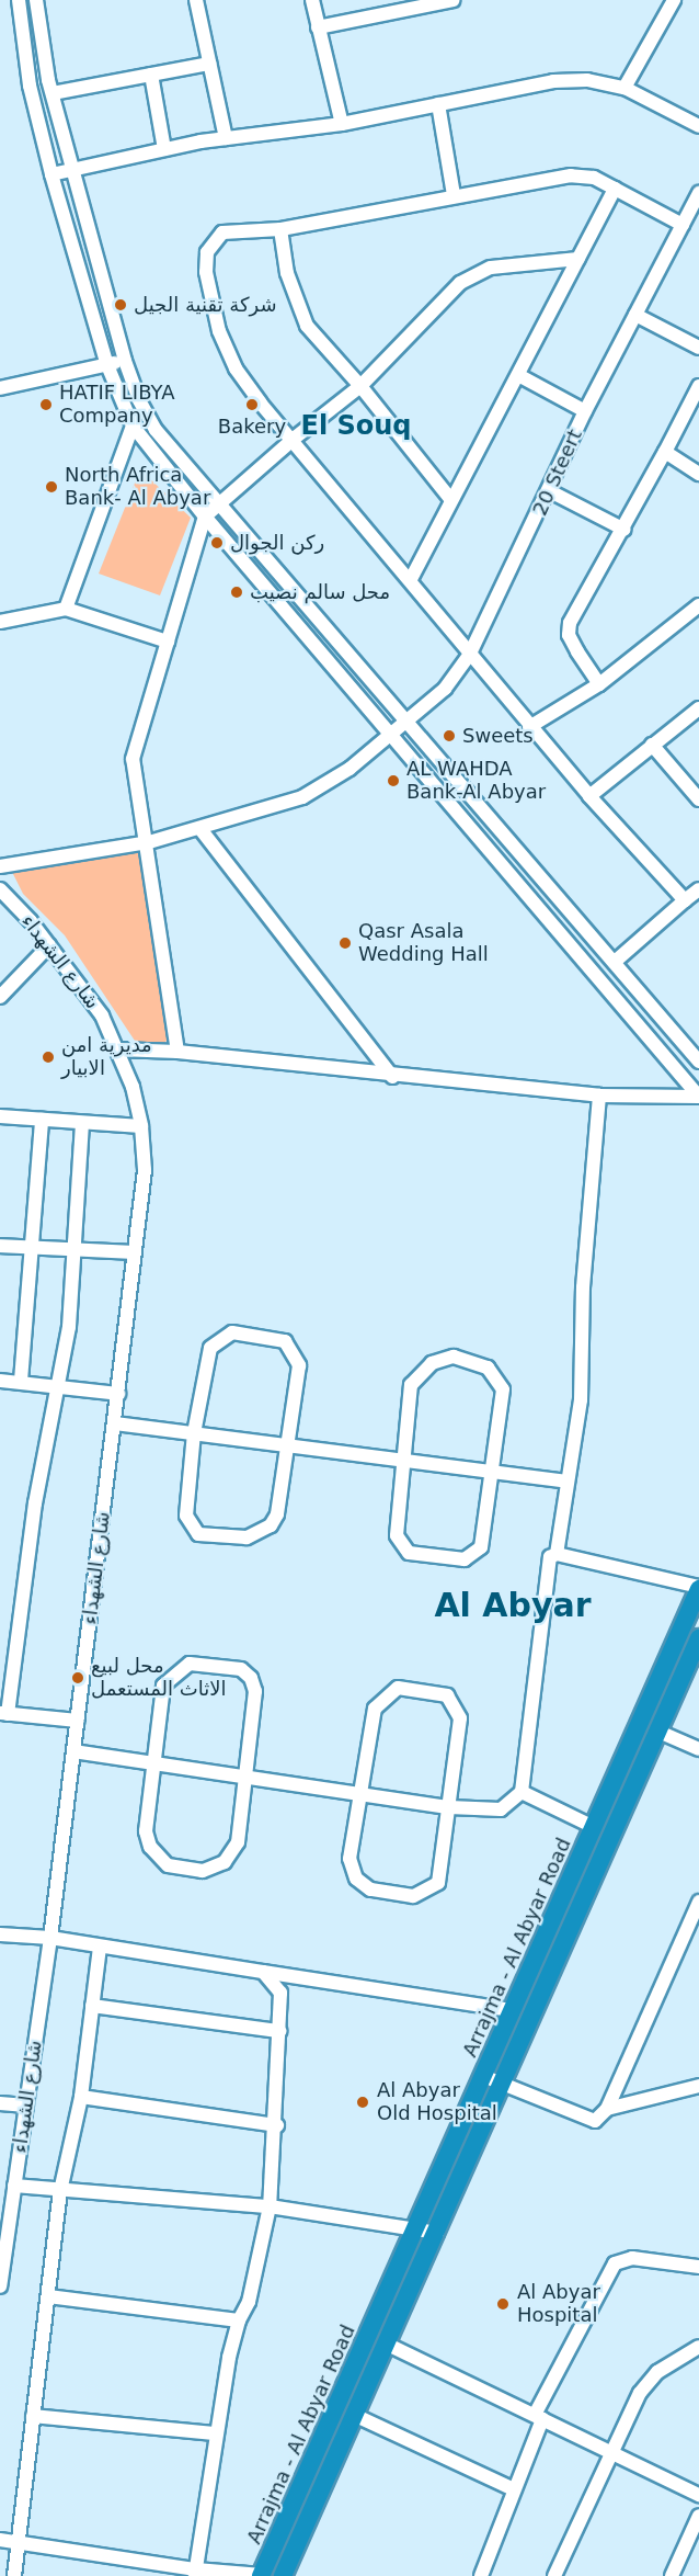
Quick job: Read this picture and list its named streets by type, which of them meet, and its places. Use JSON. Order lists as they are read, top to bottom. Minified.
{"streets":{"highway":["Arrajma - Al Abyar Road"],"street":["20 Steert","شارع الشهداء"]},"districts":["El Souq","Al Abyar"],"places":["شركة تقنية الجيل","HATIF LIBYA Company","Bakery","North Africa Bank- Al Abyar","ركن الجوال","محل سالم نصيب","Sweets","AL WAHDA Bank-Al Abyar","Qasr Asala Wedding Hall","مديرية امن الابيار","محل لبيع الاثاث المستعمل","Al Abyar Old Hospital","Al Abyar Hospital"]}
